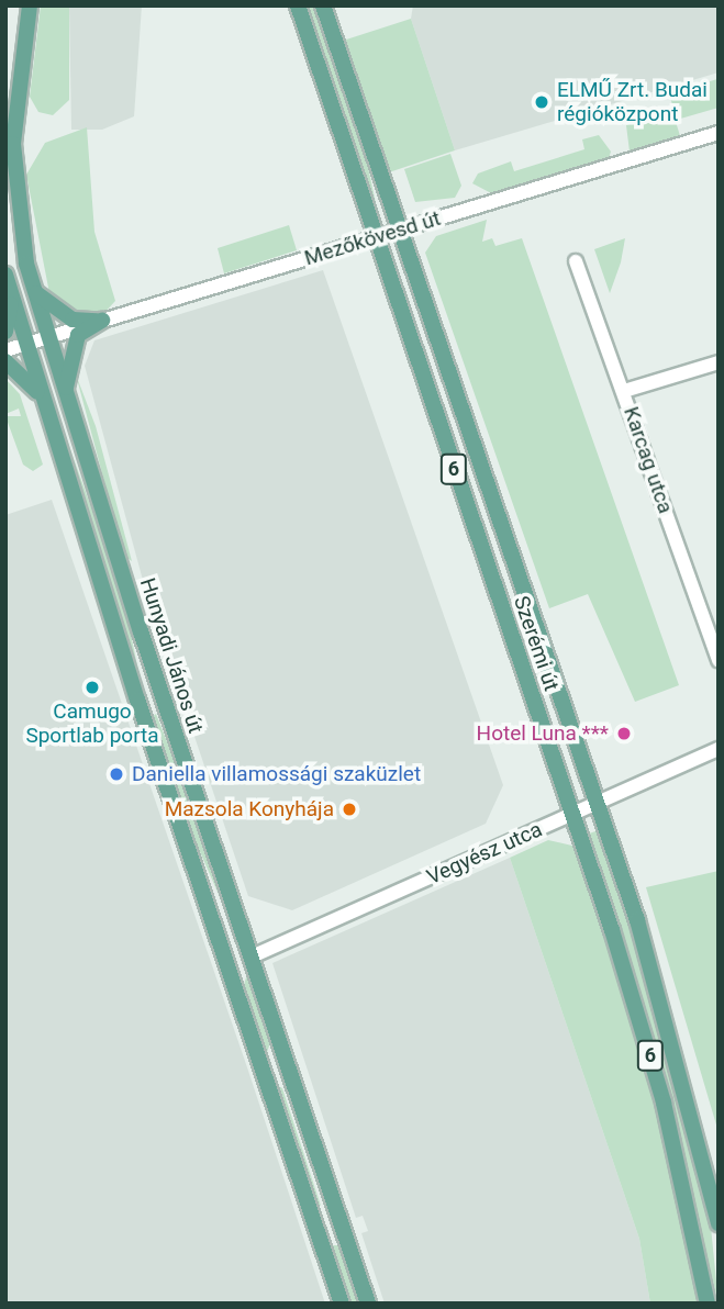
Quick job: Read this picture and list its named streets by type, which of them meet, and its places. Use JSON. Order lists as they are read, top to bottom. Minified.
{"streets":{"main road":["6","Szerémi út","Hunyadi János út"],"street":["Mezőkövesd út","Karcag utca","Vegyész utca"]},"crossings":[["Mezőkövesd út","Szerémi út"],["Mezőkövesd út","Hunyadi János út"],["Szerémi út","Vegyész utca"],["Hunyadi János út","Vegyész utca"]],"places":["ELMŰ Zrt. Budai régióközpont","Camugo Sportlab porta","Hotel Luna ***","Daniella villamossági szaküzlet","Mazsola Konyhája"]}
